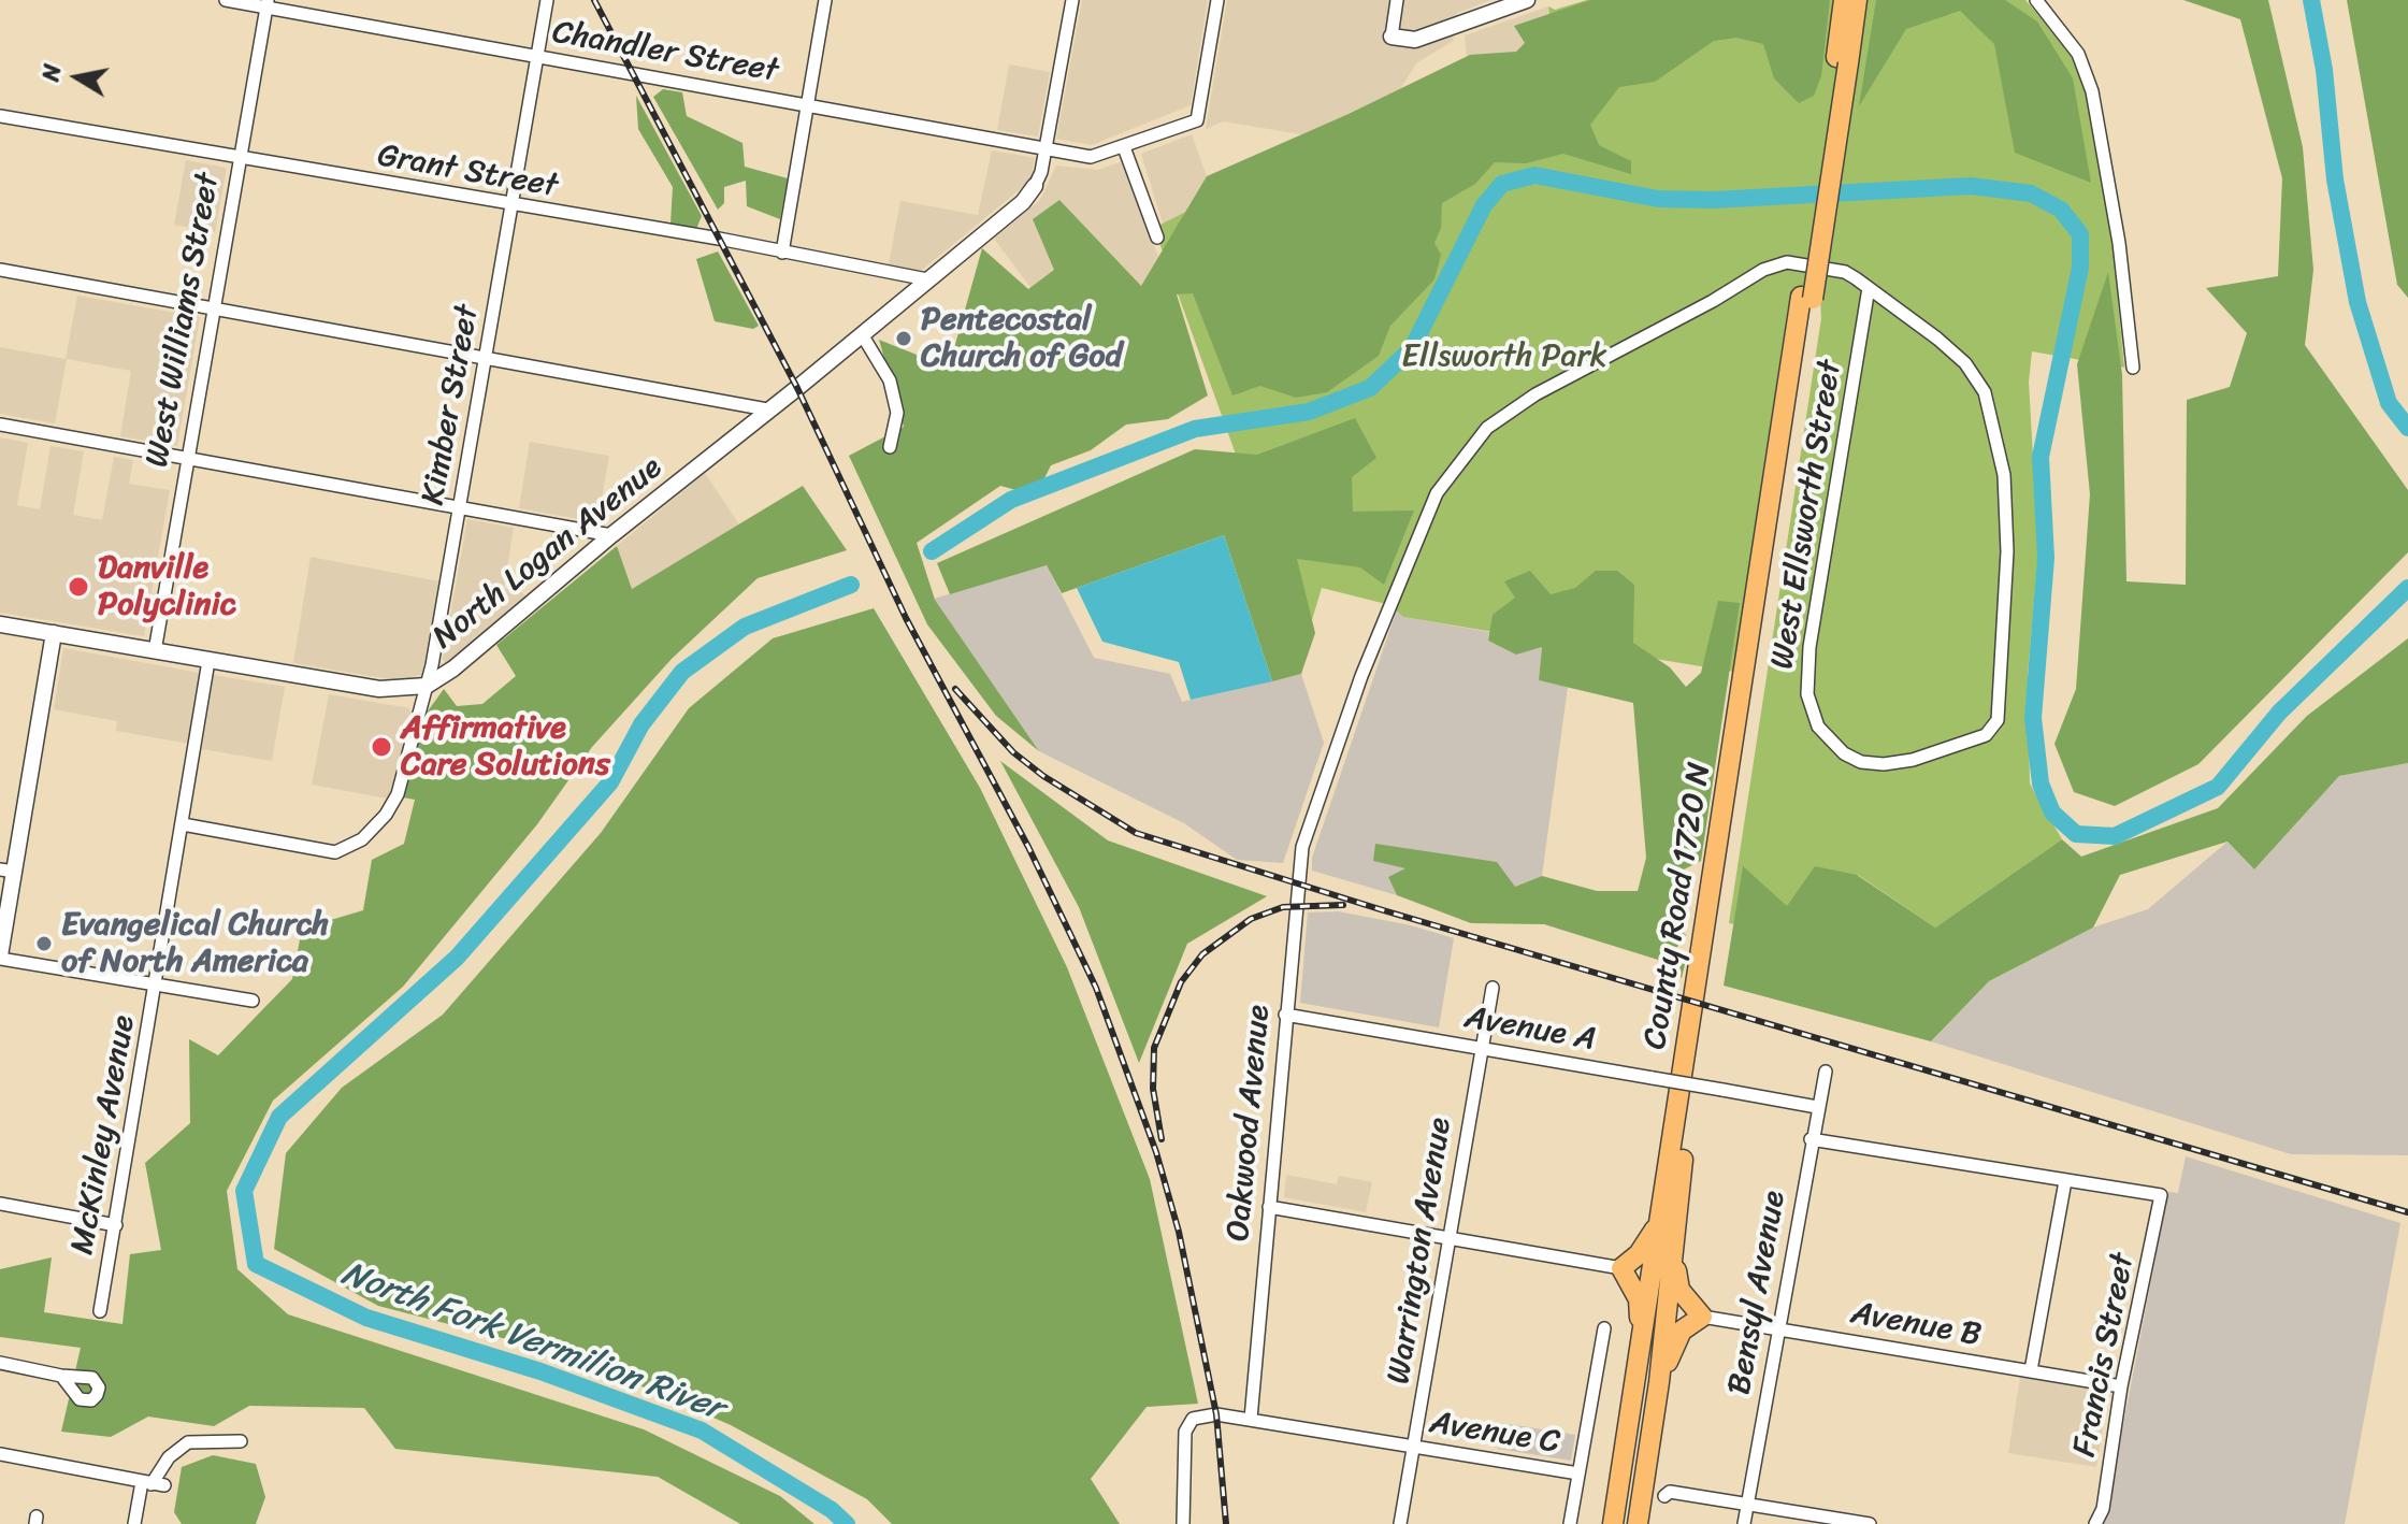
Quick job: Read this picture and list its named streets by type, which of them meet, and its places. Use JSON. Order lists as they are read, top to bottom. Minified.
{"streets":{"main road":["County Road 1720 N"],"street":["Chandler Street","Grant Street","West Williams Street","Kimber Street","West Ellsworth Street","North Logan Avenue","Avenue A","Oakwood Avenue","McKinley Avenue","Warrington Avenue","Bensyl Avenue","Avenue B","Francis Street","Avenue C"]},"crossings":[["Chandler Street","West Williams Street"],["Chandler Street","Kimber Street"],["Grant Street","West Williams Street"],["Grant Street","Kimber Street"],["Grant Street","North Logan Avenue"],["West Williams Street","North Logan Avenue"],["Kimber Street","North Logan Avenue"],["Kimber Street","McKinley Avenue"],["West Ellsworth Street","Oakwood Avenue"],["North Logan Avenue","McKinley Avenue"],["Avenue A","Oakwood Avenue"],["Avenue A","Warrington Avenue"],["Avenue A","Bensyl Avenue"],["Oakwood Avenue","Avenue C"],["Warrington Avenue","Avenue C"],["Bensyl Avenue","Avenue B"],["Avenue B","Francis Street"]],"water":["North Fork Vermilion River"],"parks":["Ellsworth Park"],"places":["Pentecostal Church of God","Danville Polyclinic","Affirmative Care Solutions","Evangelical Church of North America"],"north":"left"}
